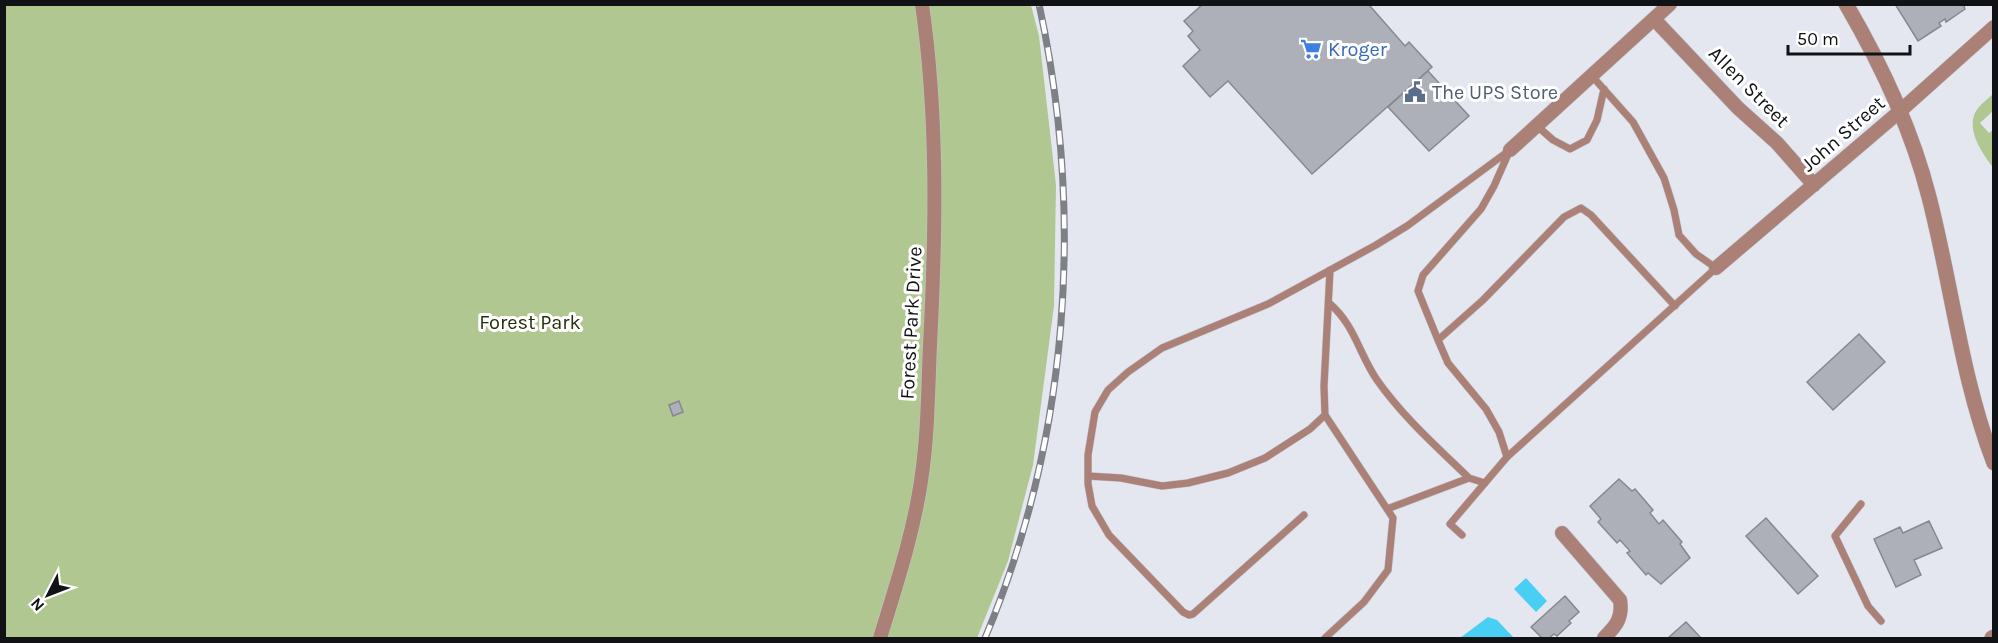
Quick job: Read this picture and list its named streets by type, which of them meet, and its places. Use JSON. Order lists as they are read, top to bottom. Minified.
{"streets":{"street":["Allen Street","John Street","Forest Park Drive"]},"crossings":[["Allen Street","John Street"]],"parks":["Forest Park"],"places":{"supermarket":["Kroger"],"public building":["The UPS Store"]},"scale_bar":"50 m","north":"bottom left"}
